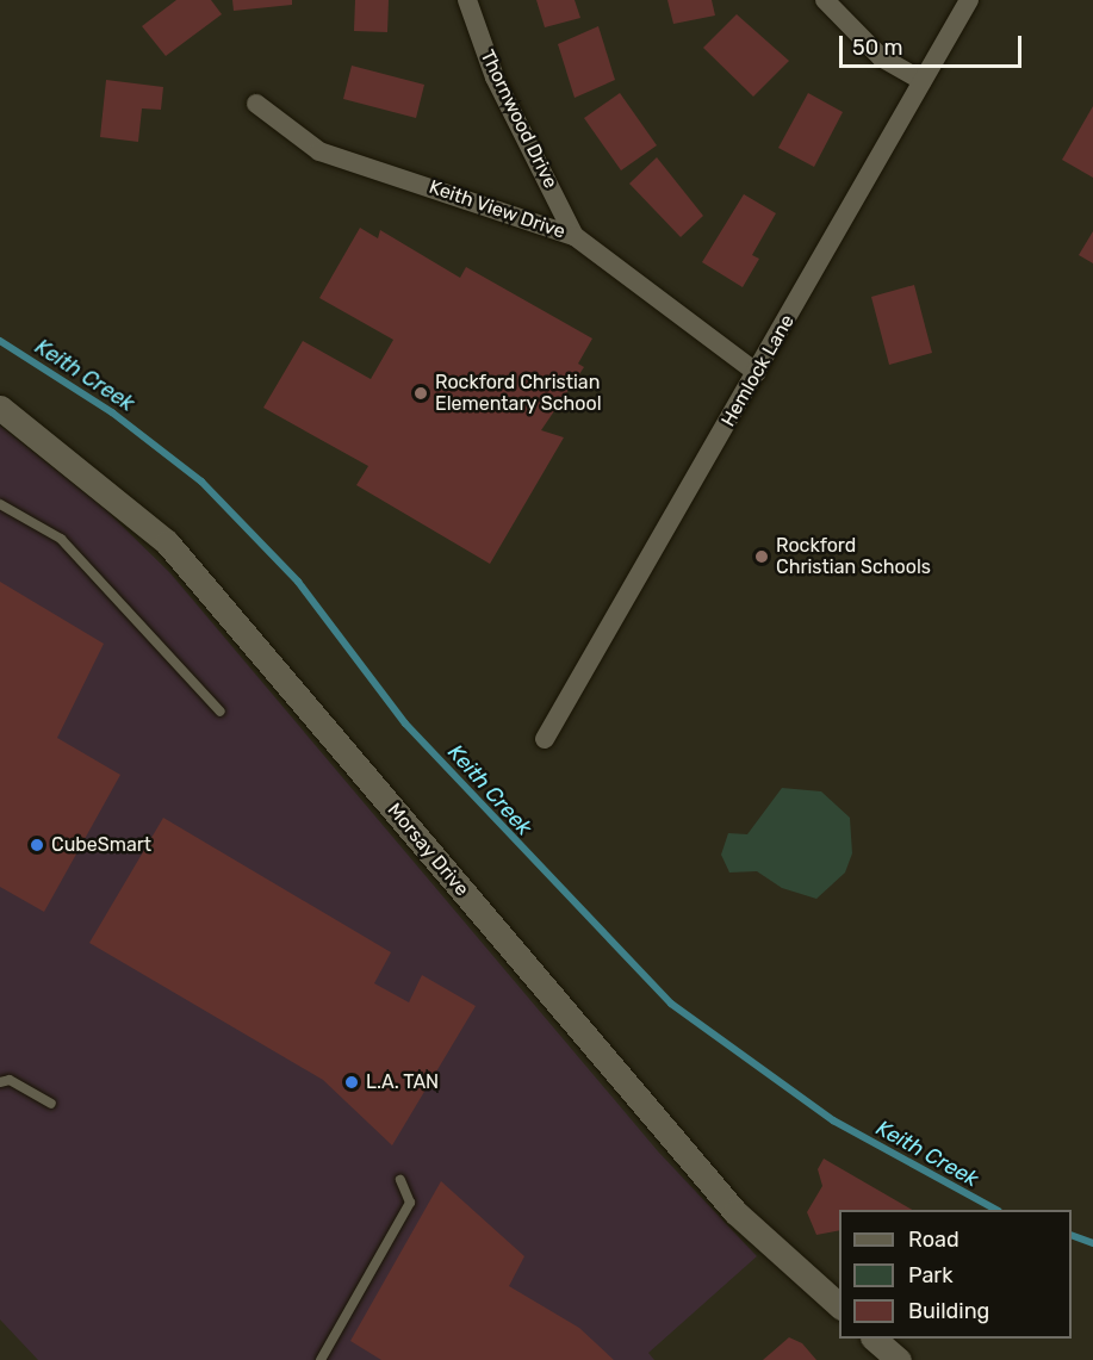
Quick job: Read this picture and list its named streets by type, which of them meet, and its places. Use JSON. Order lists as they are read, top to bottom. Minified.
{"streets":{"street":["Thornwood Drive","Keith View Drive","Hemlock Lane","Morsay Drive"]},"crossings":[["Thornwood Drive","Keith View Drive"],["Keith View Drive","Hemlock Lane"]],"water":["Keith Creek"],"places":["Rockford Christian Elementary School","Rockford Christian Schools","CubeSmart","L.A. TAN"],"legend":["Road","Park","Building"],"scale_bar":"50 m"}
